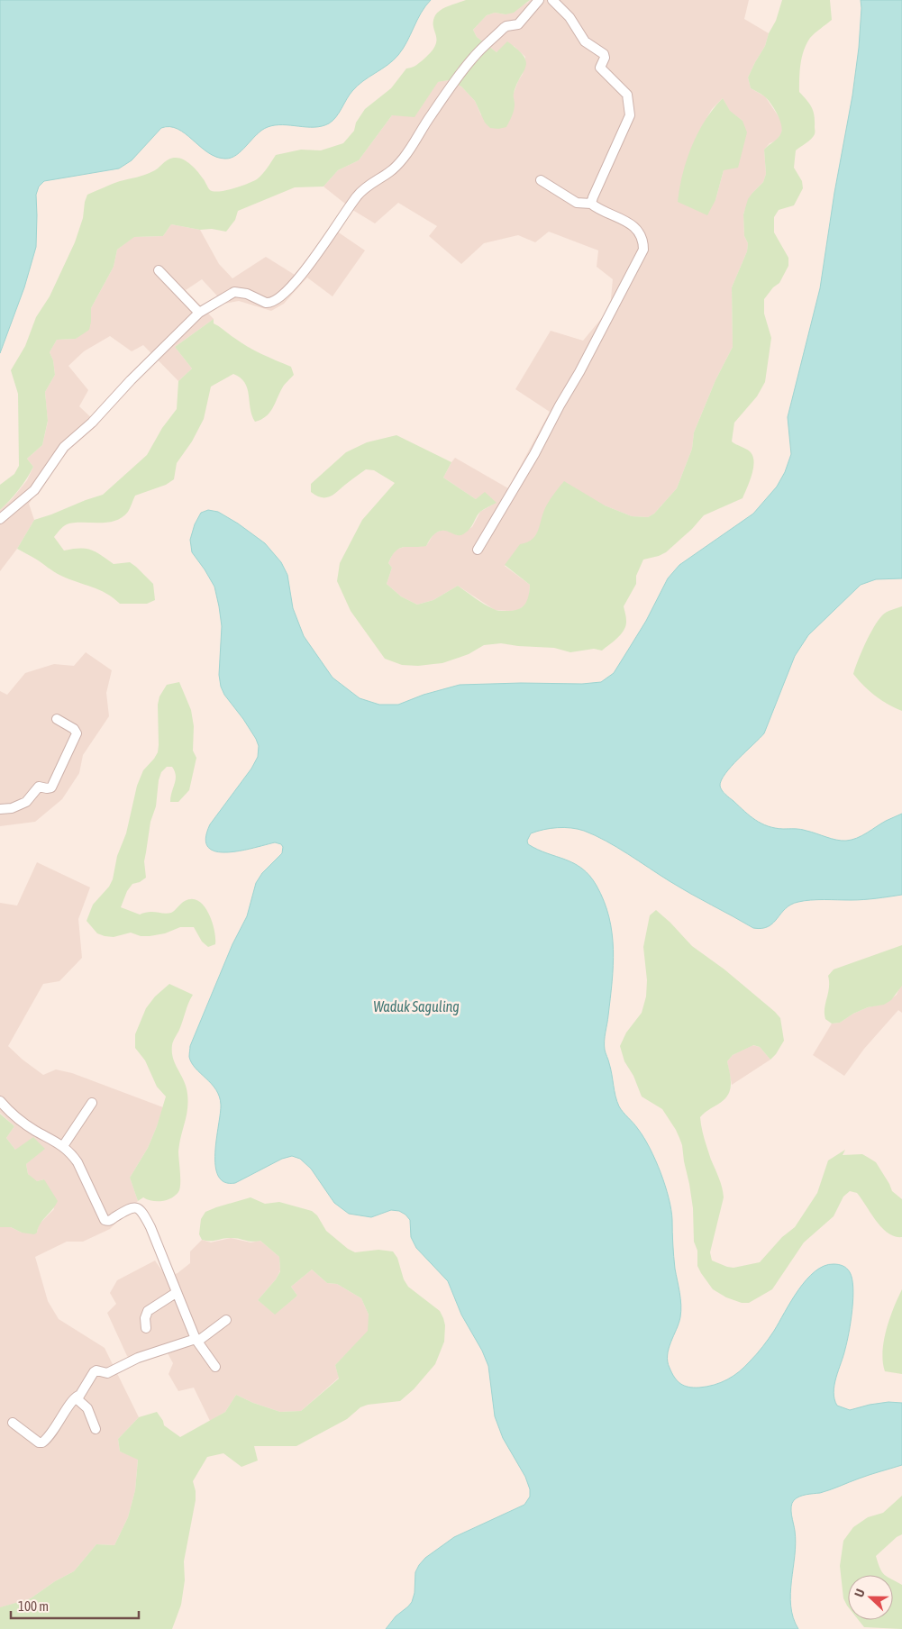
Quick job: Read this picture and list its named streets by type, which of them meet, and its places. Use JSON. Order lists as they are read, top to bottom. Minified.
{"water":["Waduk Saguling"],"scale_bar":"100 m","north":"left"}
